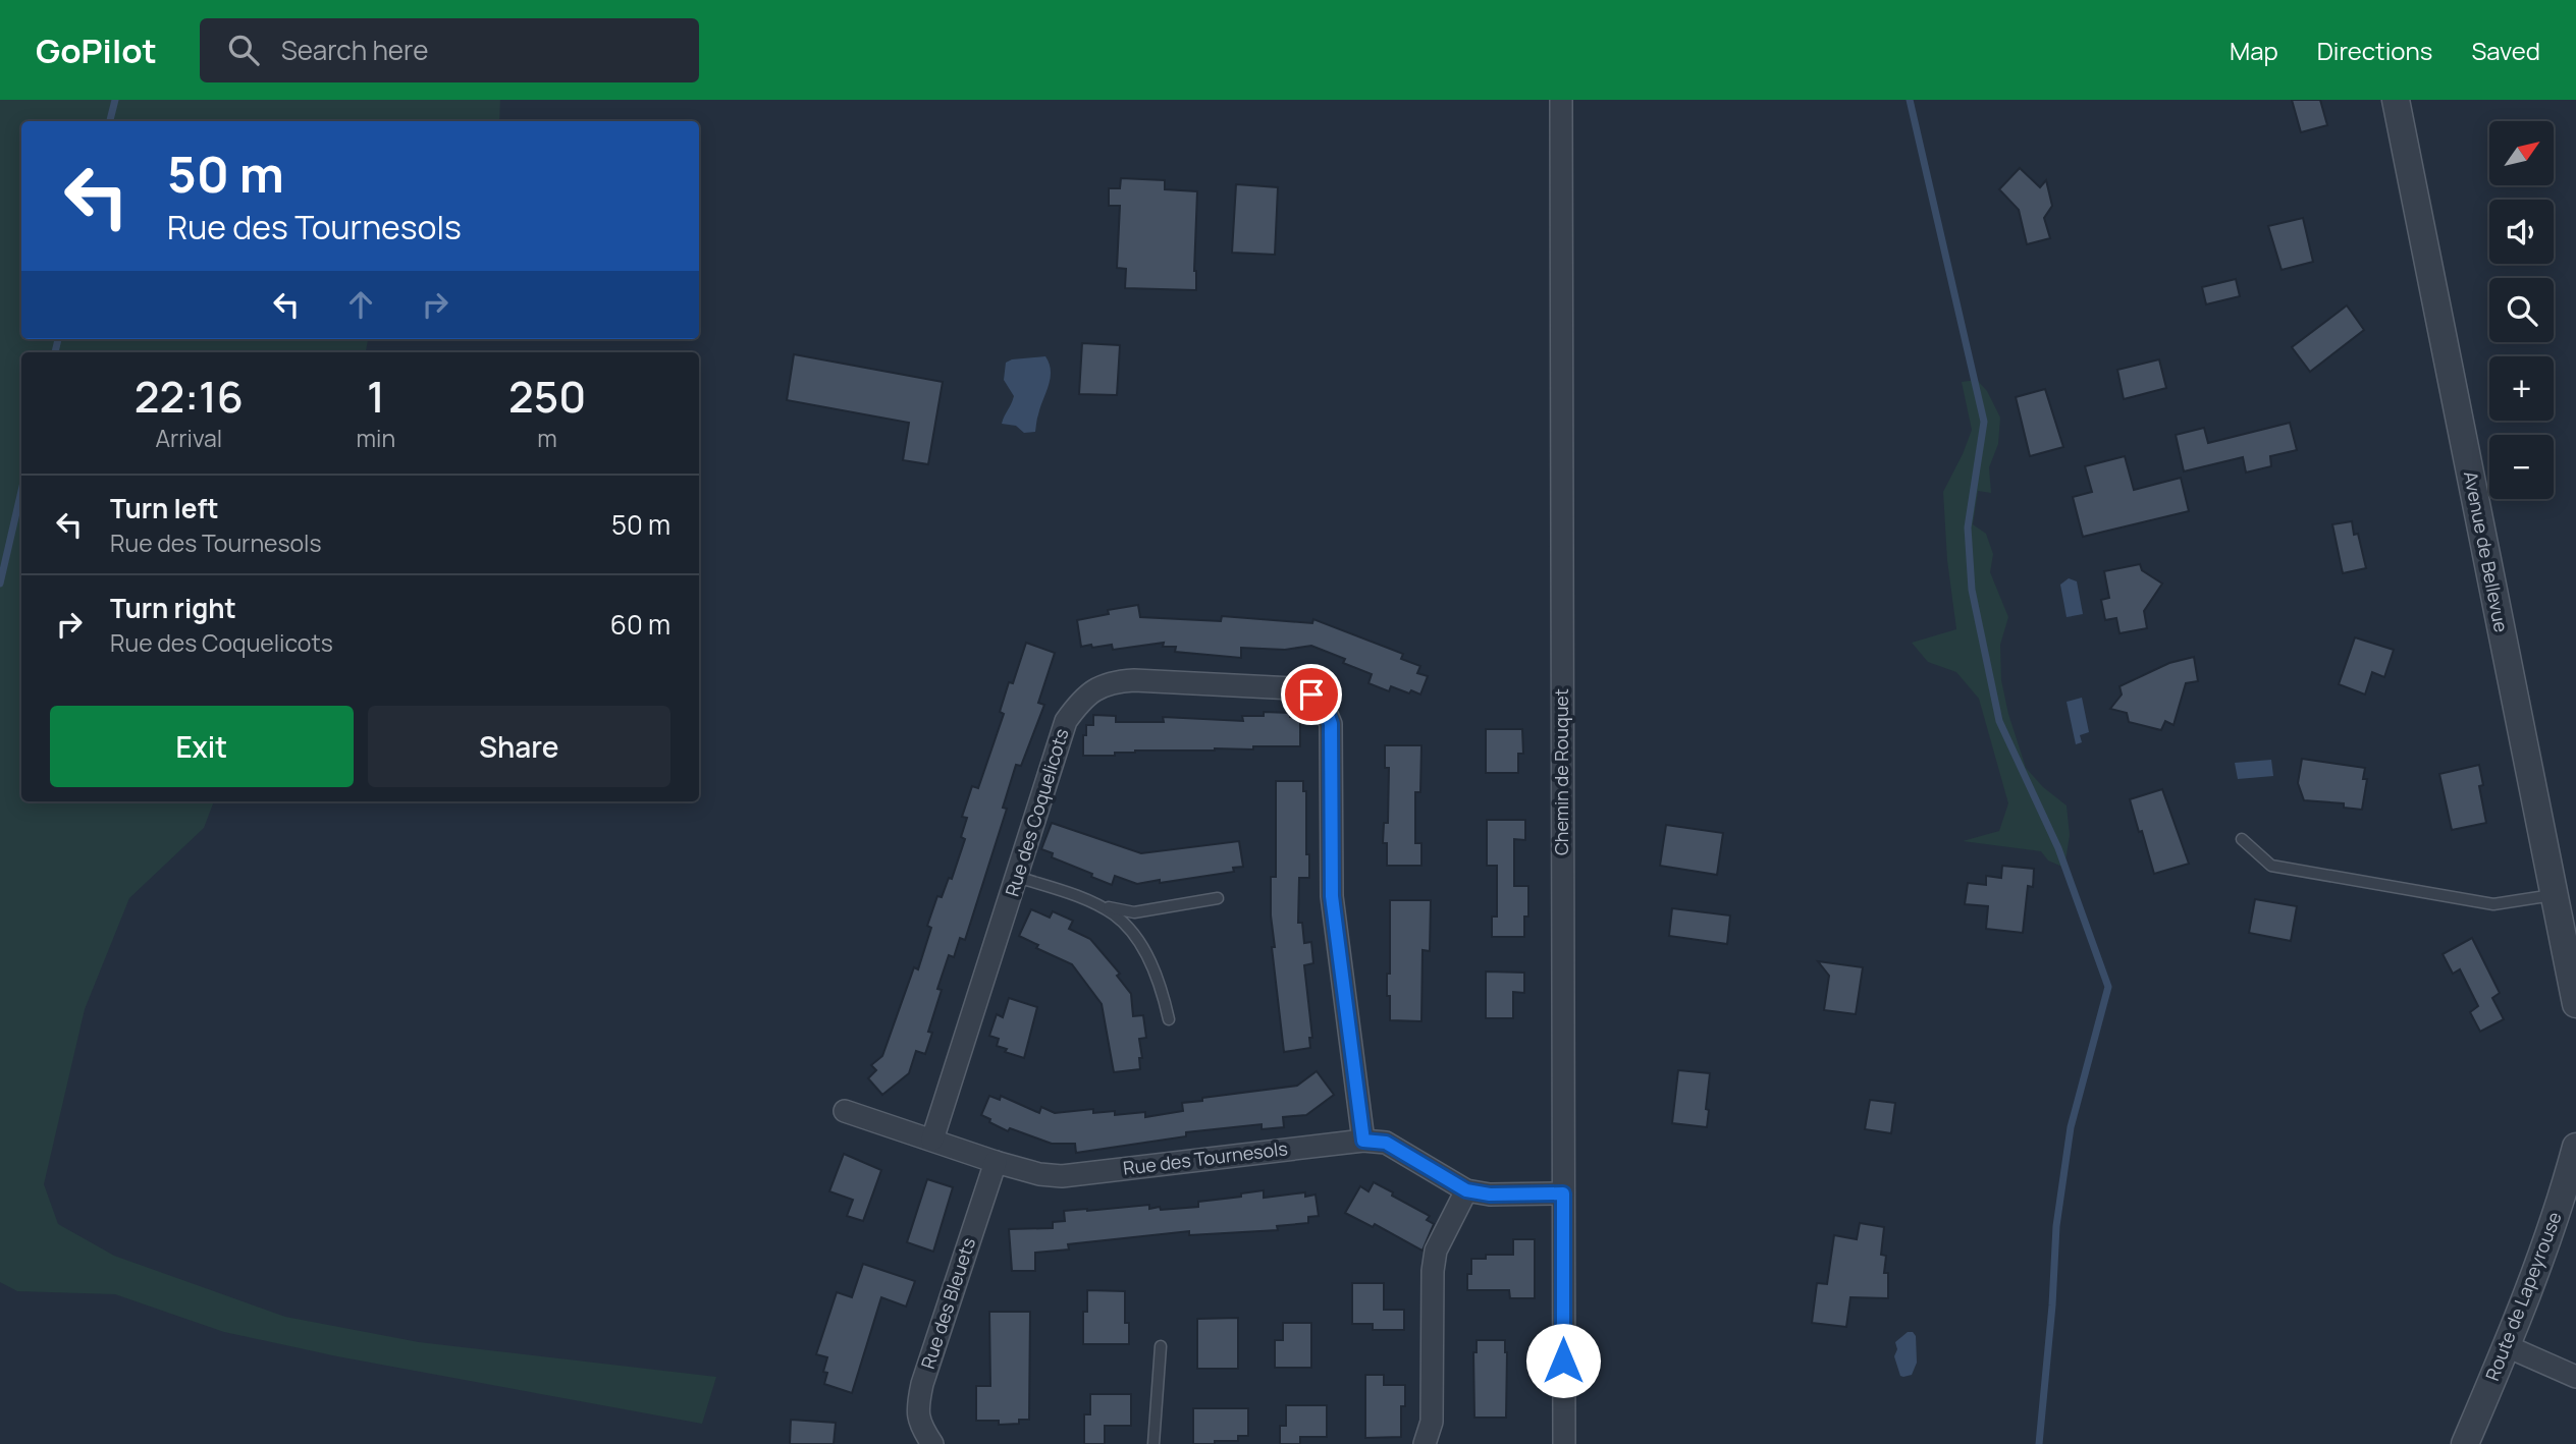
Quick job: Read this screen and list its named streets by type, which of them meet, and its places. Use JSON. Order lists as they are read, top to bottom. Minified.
{"streets":{"street":["Avenue de Bellevue","Chemin de Rouquet","Rue des Coquelicots","Rue des Tournesols","Route de Lapeyrouse","Rue des Bleuets"]},"crossings":[["Chemin de Rouquet","Rue des Tournesols"],["Rue des Coquelicots","Rue des Tournesols"],["Rue des Tournesols","Rue des Bleuets"]],"north":"top right","page":{"header":"GoPilot","search":"Search here","nav":["Map","Directions","Saved"],"map_buttons":["+","−"],"turn":["50 m","Rue des Tournesols"],"eta":["22:16","Arrival","1","min","250","m"],"list":[{"name":"Turn left","note":"Rue des Tournesols","value":"50 m"},{"name":"Turn right","note":"Rue des Coquelicots","value":"60 m"}],"buttons":["Exit","Share"]}}
